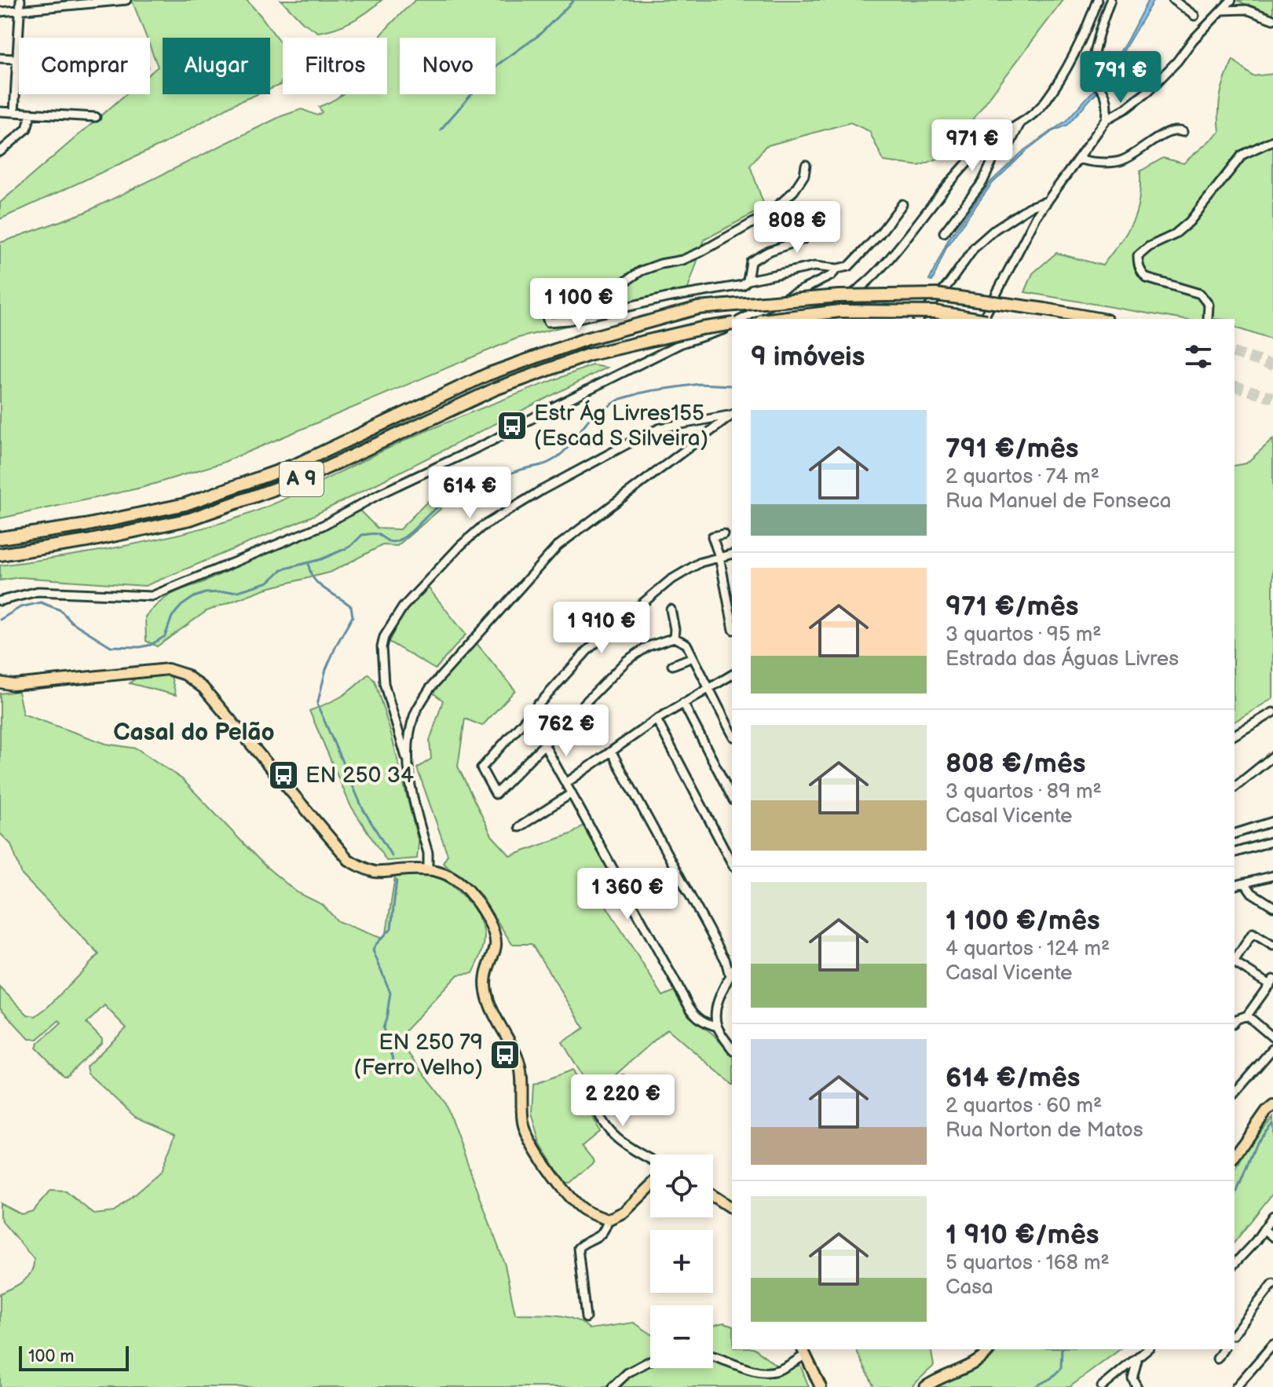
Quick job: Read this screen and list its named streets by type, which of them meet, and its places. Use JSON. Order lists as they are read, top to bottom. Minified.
{"streets":{"highway":["A 9"]},"districts":["Casal do Pelão"],"places":{"bus stop":["Estr Ág Livres155 (Escad S Silveira)","EN 250 34","EN 250 79 (Ferro Velho)"]},"scale_bar":"100 m","page":{"chip":["Comprar","Alugar","Filtros","Novo"],"price":["791 €","971 €","808 €","1 100 €","614 €","1 910 €","762 €","1 360 €","2 220 €"],"heading":"9 imóveis","list":[{"name":"791 €/mês","note":"2 quartos · 74 m² · Rua Manuel de Fonseca"},{"name":"971 €/mês","note":"3 quartos · 95 m² · Estrada das Águas Livres"},{"name":"808 €/mês","note":"3 quartos · 89 m² · Casal Vicente"},{"name":"1 100 €/mês","note":"4 quartos · 124 m² · Casal Vicente"},{"name":"614 €/mês","note":"2 quartos · 60 m² · Rua Norton de Matos"},{"name":"1 910 €/mês","note":"5 quartos · 168 m² · Casa"}],"map_buttons":["+","−"],"scale":"100 m"}}
